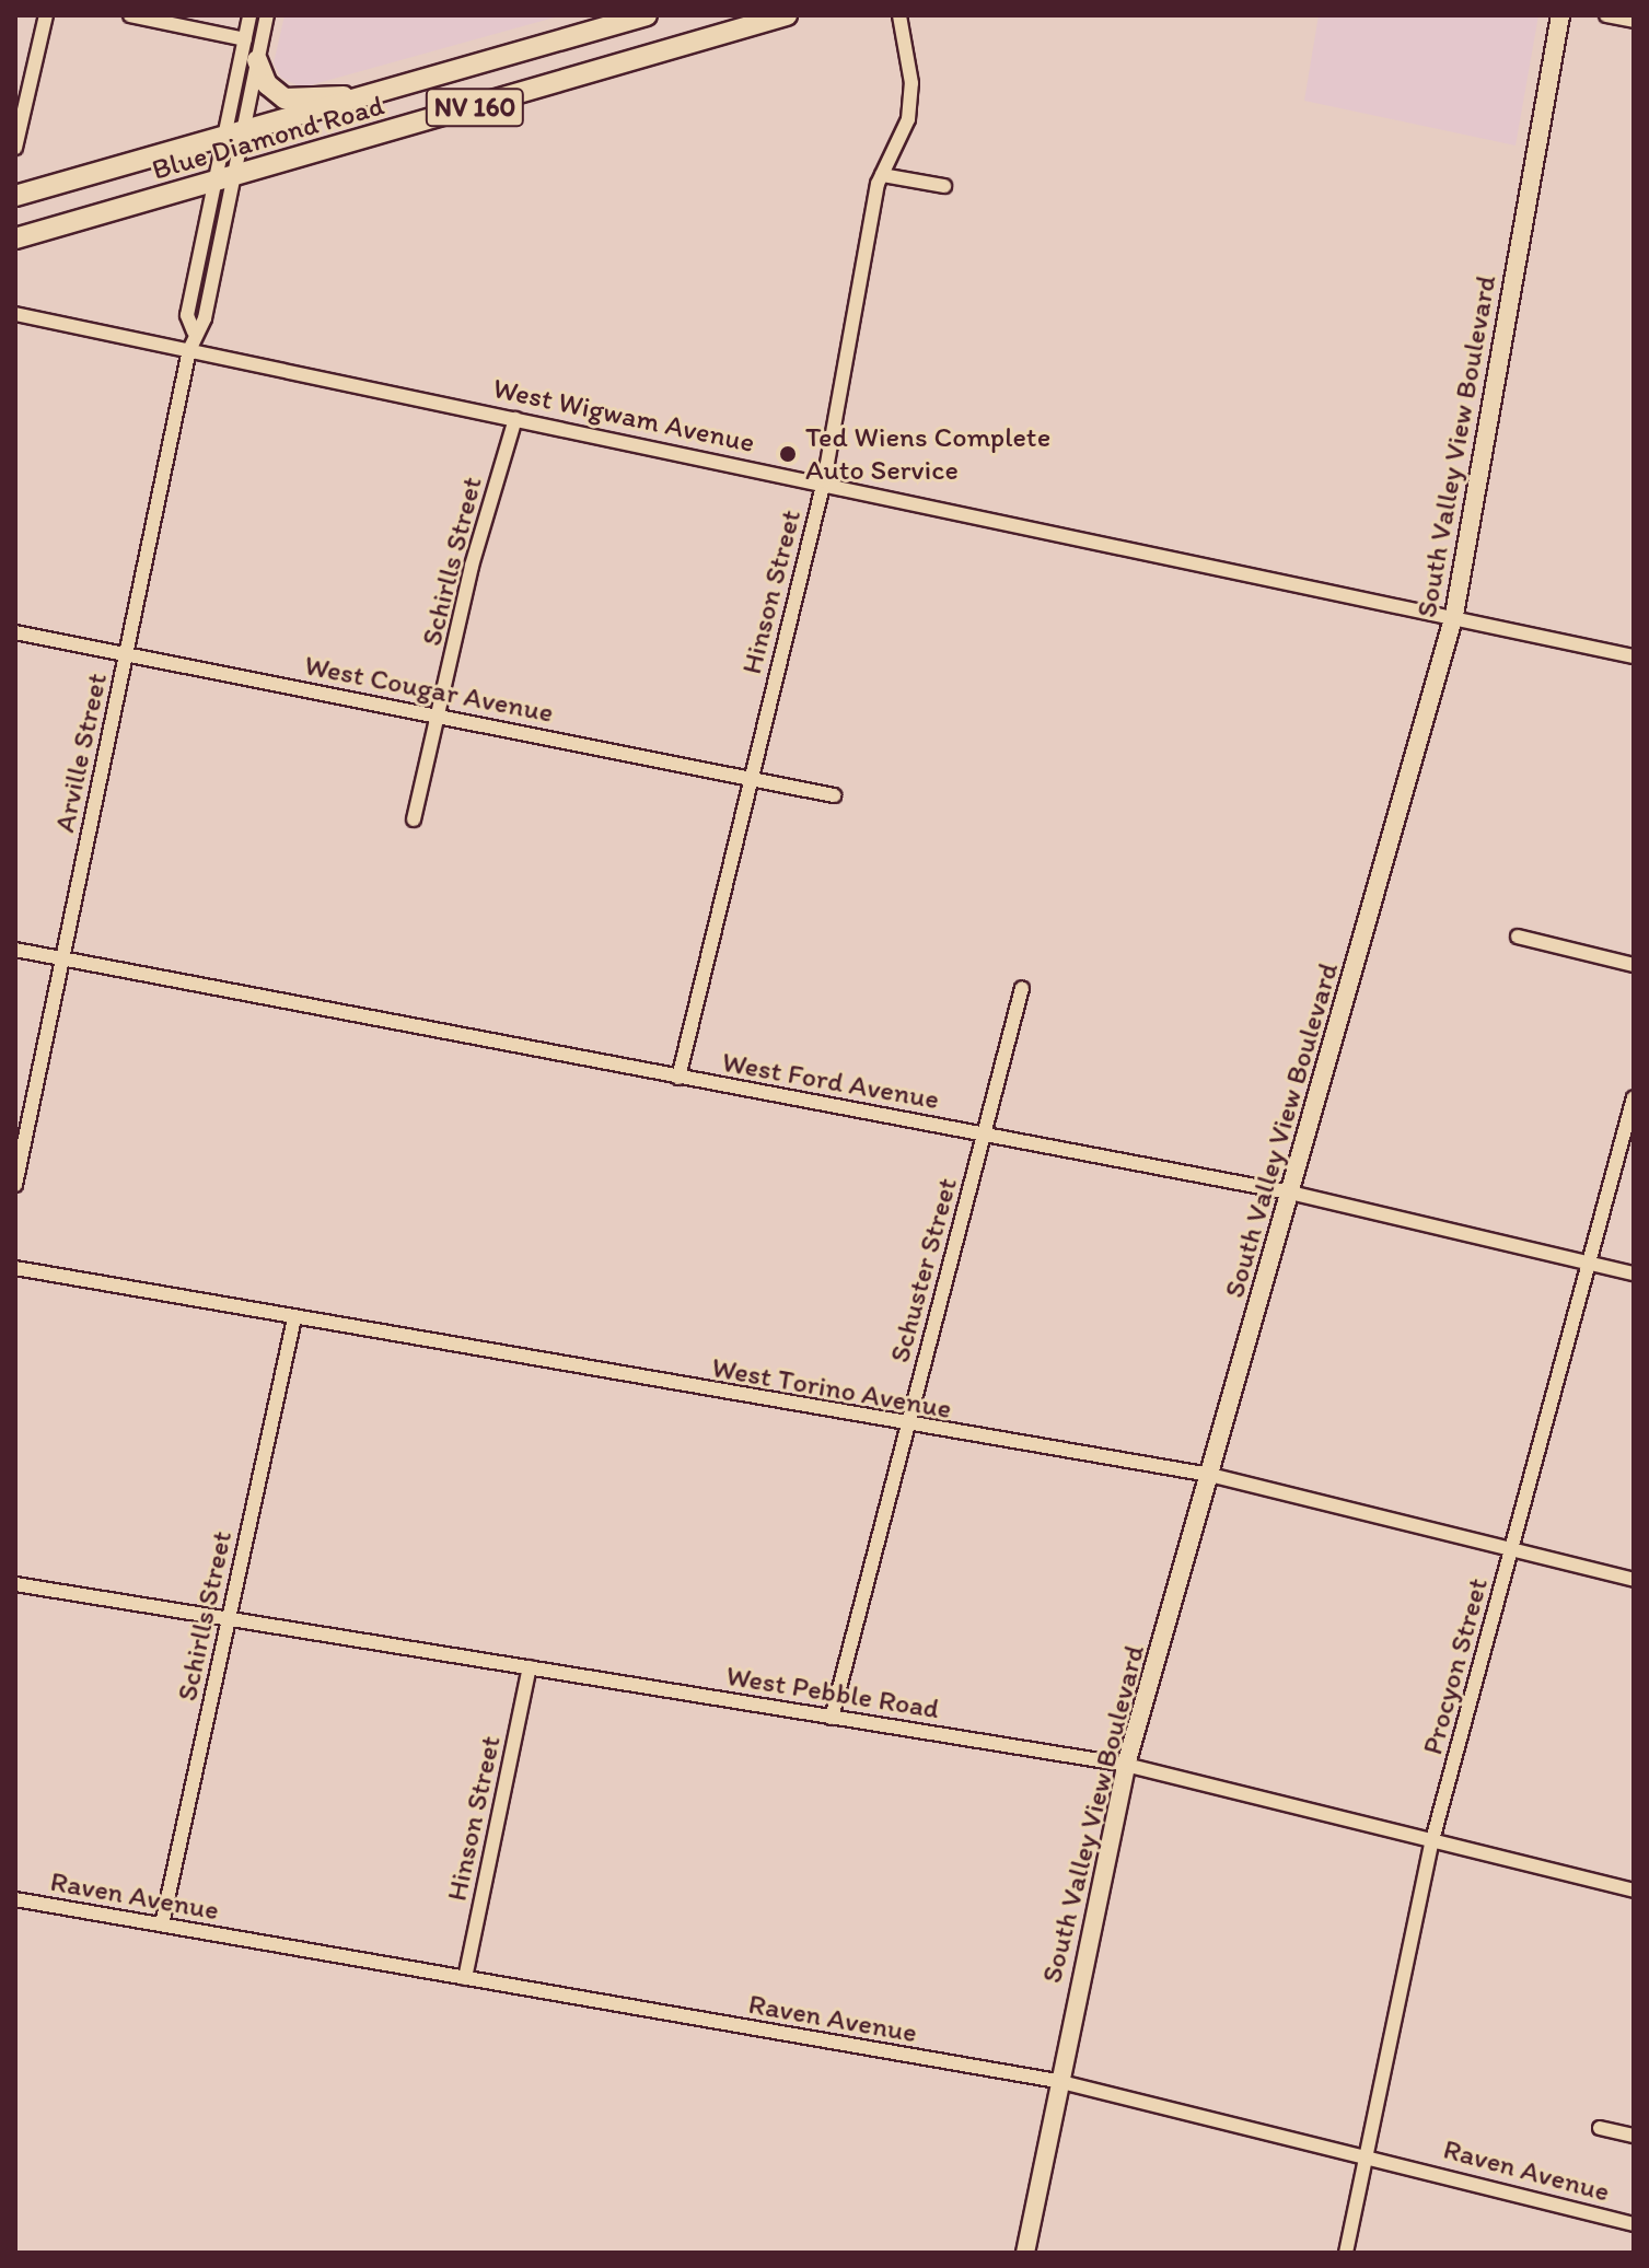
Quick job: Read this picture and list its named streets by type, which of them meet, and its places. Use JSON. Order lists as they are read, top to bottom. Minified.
{"streets":{"highway":["NV 160","Blue Diamond Road"],"main road":["South Valley View Boulevard"],"street":["West Wigwam Avenue","Schirlls Street","Hinson Street","West Cougar Avenue","Arville Street","West Ford Avenue","Schuster Street","West Torino Avenue","Procyon Street","West Pebble Road","Raven Avenue"]},"crossings":[["Blue Diamond Road","Arville Street"],["West Wigwam Avenue","South Valley View Boulevard"],["West Wigwam Avenue","Schirlls Street"],["West Wigwam Avenue","Hinson Street"],["West Wigwam Avenue","Arville Street"],["South Valley View Boulevard","West Ford Avenue"],["South Valley View Boulevard","West Torino Avenue"],["South Valley View Boulevard","West Pebble Road"],["South Valley View Boulevard","Raven Avenue"],["Schirlls Street","West Cougar Avenue"],["Schirlls Street","West Torino Avenue"],["Schirlls Street","West Pebble Road"],["Schirlls Street","Raven Avenue"],["Hinson Street","West Cougar Avenue"],["Hinson Street","West Ford Avenue"],["Hinson Street","West Pebble Road"],["Hinson Street","Raven Avenue"],["West Cougar Avenue","Arville Street"],["Arville Street","West Ford Avenue"],["West Ford Avenue","Schuster Street"],["West Ford Avenue","Procyon Street"],["Schuster Street","West Torino Avenue"],["Schuster Street","West Pebble Road"],["West Torino Avenue","Procyon Street"],["Procyon Street","West Pebble Road"],["Procyon Street","Raven Avenue"]],"places":["Ted Wiens Complete Auto Service"]}
